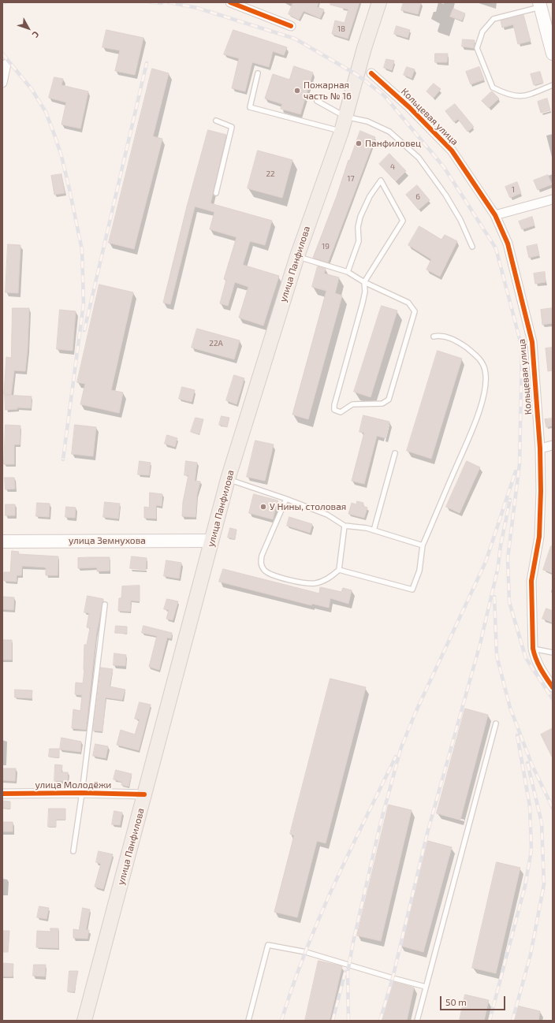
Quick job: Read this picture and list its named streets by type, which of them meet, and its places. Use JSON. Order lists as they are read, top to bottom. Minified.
{"streets":{"main road":["улица Панфилова","улица Земнухова"],"street":["Кольцевая улица","улица Молодёжи"]},"crossings":[["улица Панфилова","улица Земнухова"],["улица Панфилова","улица Молодёжи"]],"places":["Пожарная часть № 16","Панфиловец","У Нины, столовая"],"house_numbers":["18","4","22","17","1","6","19","22А"],"scale_bar":"50 m","north":"bottom right"}
